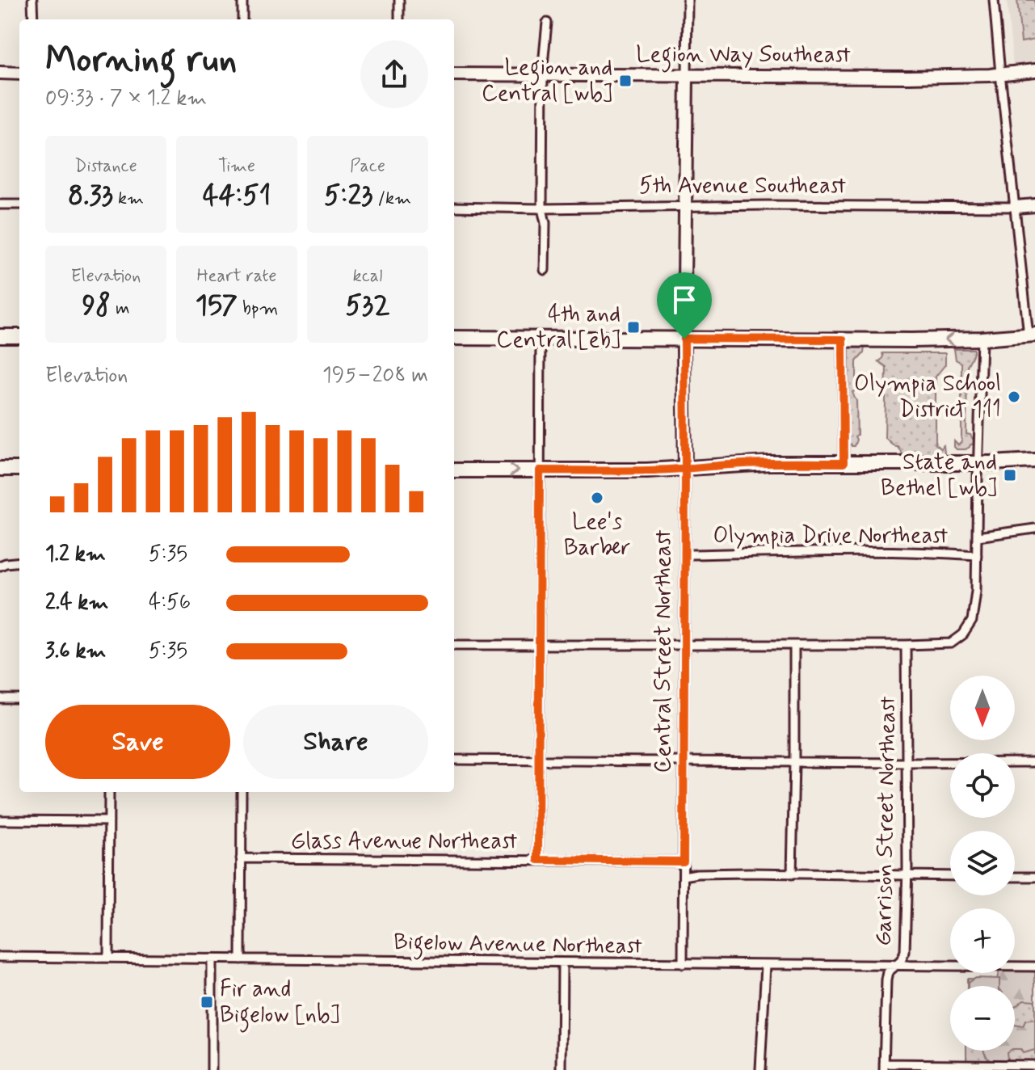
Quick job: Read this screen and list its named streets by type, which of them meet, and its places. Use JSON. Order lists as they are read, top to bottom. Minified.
{"streets":{"street":["Legion Way Southeast","5th Avenue Southeast","Olympia Drive Northeast","Central Street Northeast","Garrison Street Northeast","Glass Avenue Northeast","Bigelow Avenue Northeast"]},"crossings":[["Legion Way Southeast","Central Street Northeast"],["5th Avenue Southeast","Central Street Northeast"],["Olympia Drive Northeast","Central Street Northeast"],["Central Street Northeast","Glass Avenue Northeast"],["Central Street Northeast","Bigelow Avenue Northeast"],["Garrison Street Northeast","Bigelow Avenue Northeast"]],"places":{"transit":["Legion and Central [wb]","4th and Central [eb]","State and Bethel [wb]","Fir and Bigelow [nb]"],"other":["Olympia School District 111","Lee's Barber"]},"north":"bottom","page":{"heading":["Morning run","09:33 · 7 × 1.2 km"],"stats":[["Distance","8.33 km"],["Time","44:51"],["Pace","5:23 /km"],["Elevation","98 m"],["Heart rate","157 bpm"],["kcal","532"]],"chart":["Elevation","195–208 m"],"list":[{"name":"1.2 km","note":"5:35"},{"name":"2.4 km","note":"4:56"},{"name":"3.6 km","note":"5:35"}],"map_buttons":["+","−"],"buttons":["Save","Share"]}}
